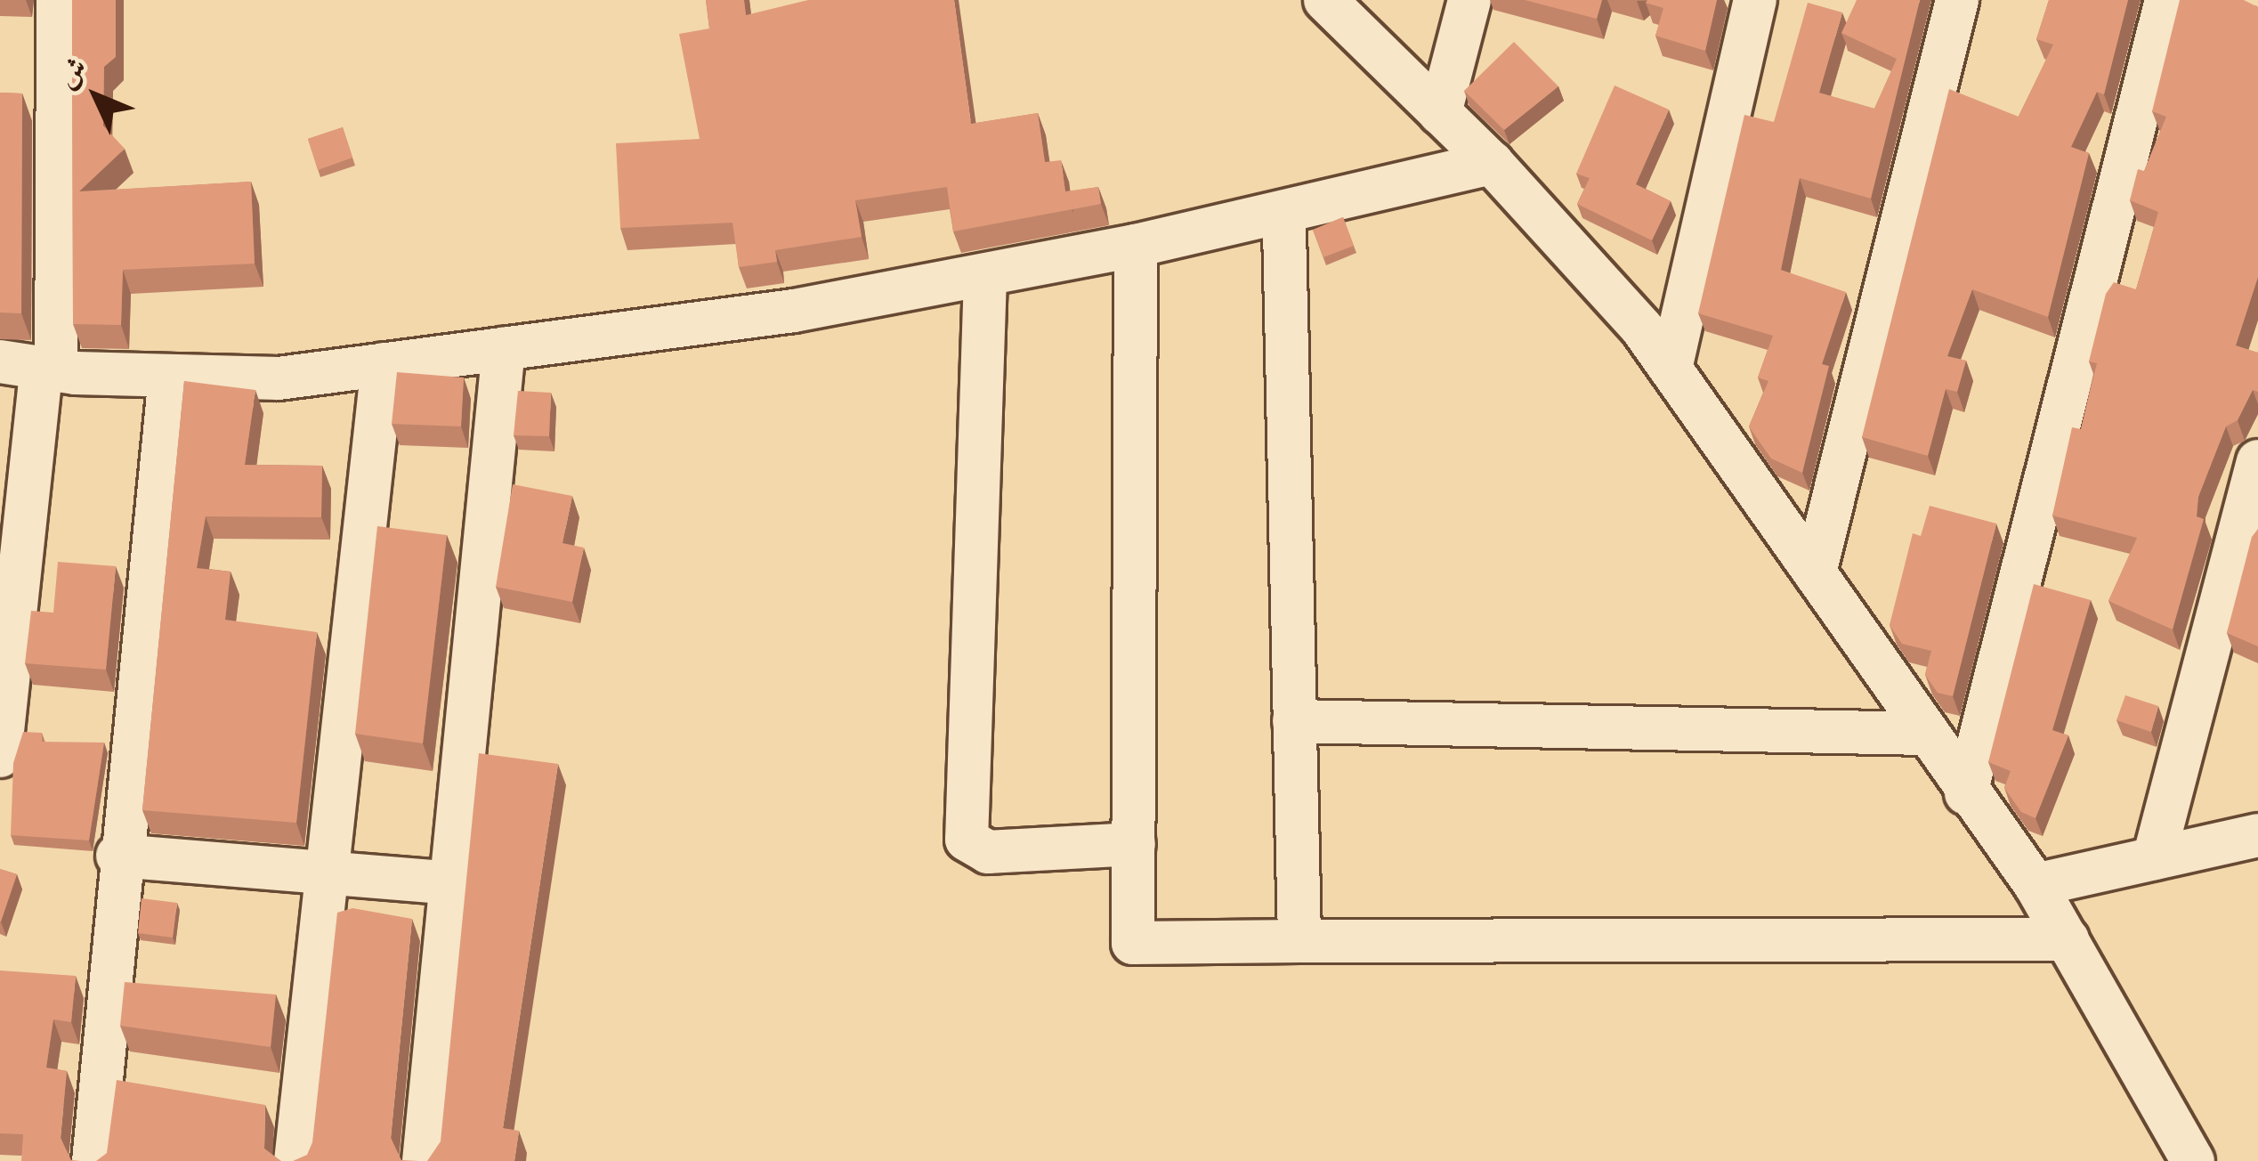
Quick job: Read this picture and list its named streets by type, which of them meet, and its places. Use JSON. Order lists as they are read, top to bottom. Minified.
{"north":"top left"}
